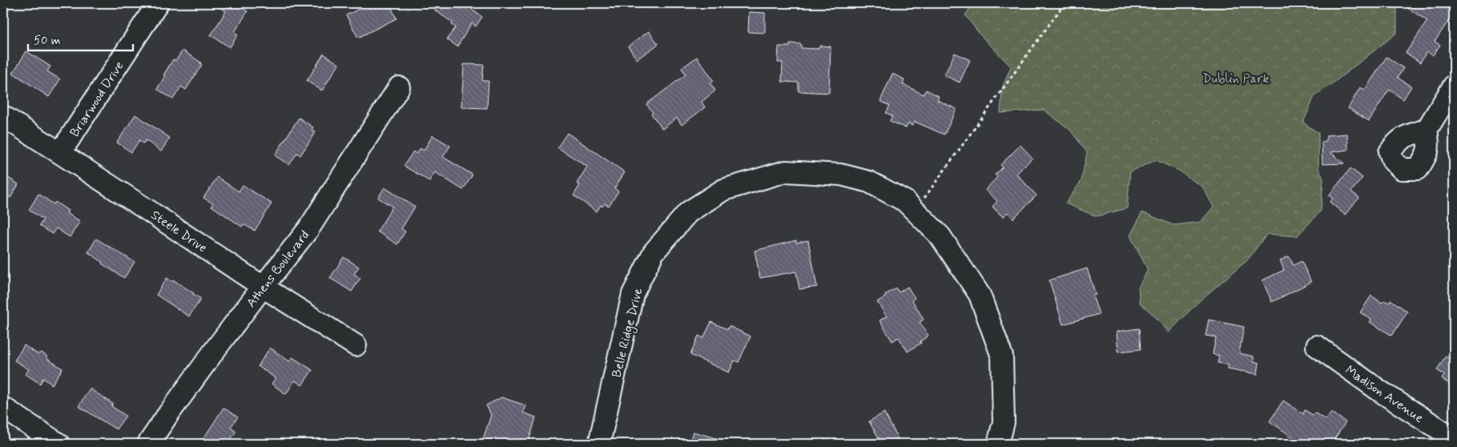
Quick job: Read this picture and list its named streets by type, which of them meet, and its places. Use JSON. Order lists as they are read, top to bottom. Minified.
{"streets":{"street":["Briarwood Drive","Steele Drive","Athens Boulevard","Belle Ridge Drive","Madison Avenue"]},"crossings":[["Briarwood Drive","Steele Drive"],["Steele Drive","Athens Boulevard"]],"parks":["Dublin Park"],"scale_bar":"50 m"}
